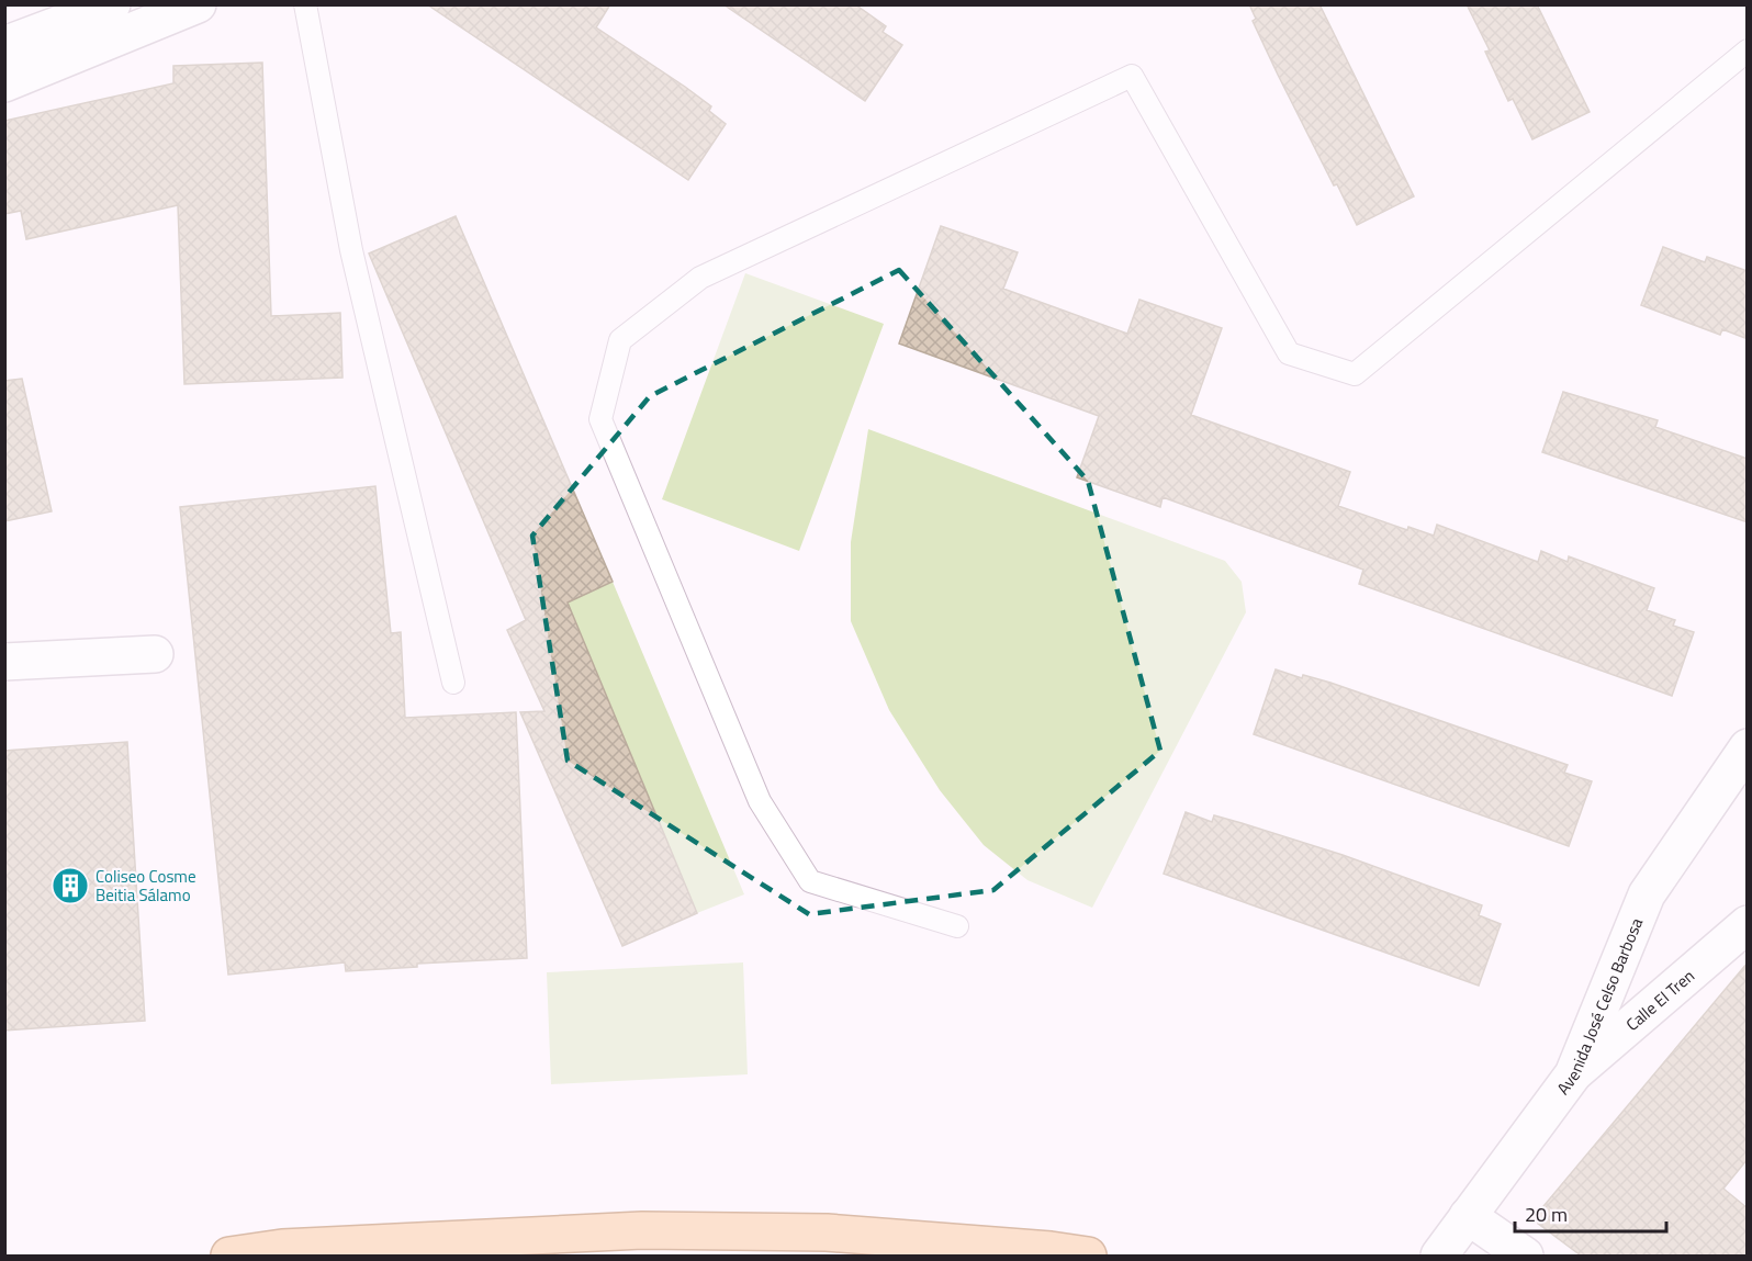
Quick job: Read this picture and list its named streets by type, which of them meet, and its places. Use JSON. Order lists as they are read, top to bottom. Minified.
{"streets":{"main road":["Calle El Tren","Avenida José Celso Barbosa"]},"crossings":[["Calle El Tren","Avenida José Celso Barbosa"]],"places":{"building":["Coliseo Cosme Beitia Sálamo"]},"scale_bar":"20 m"}
